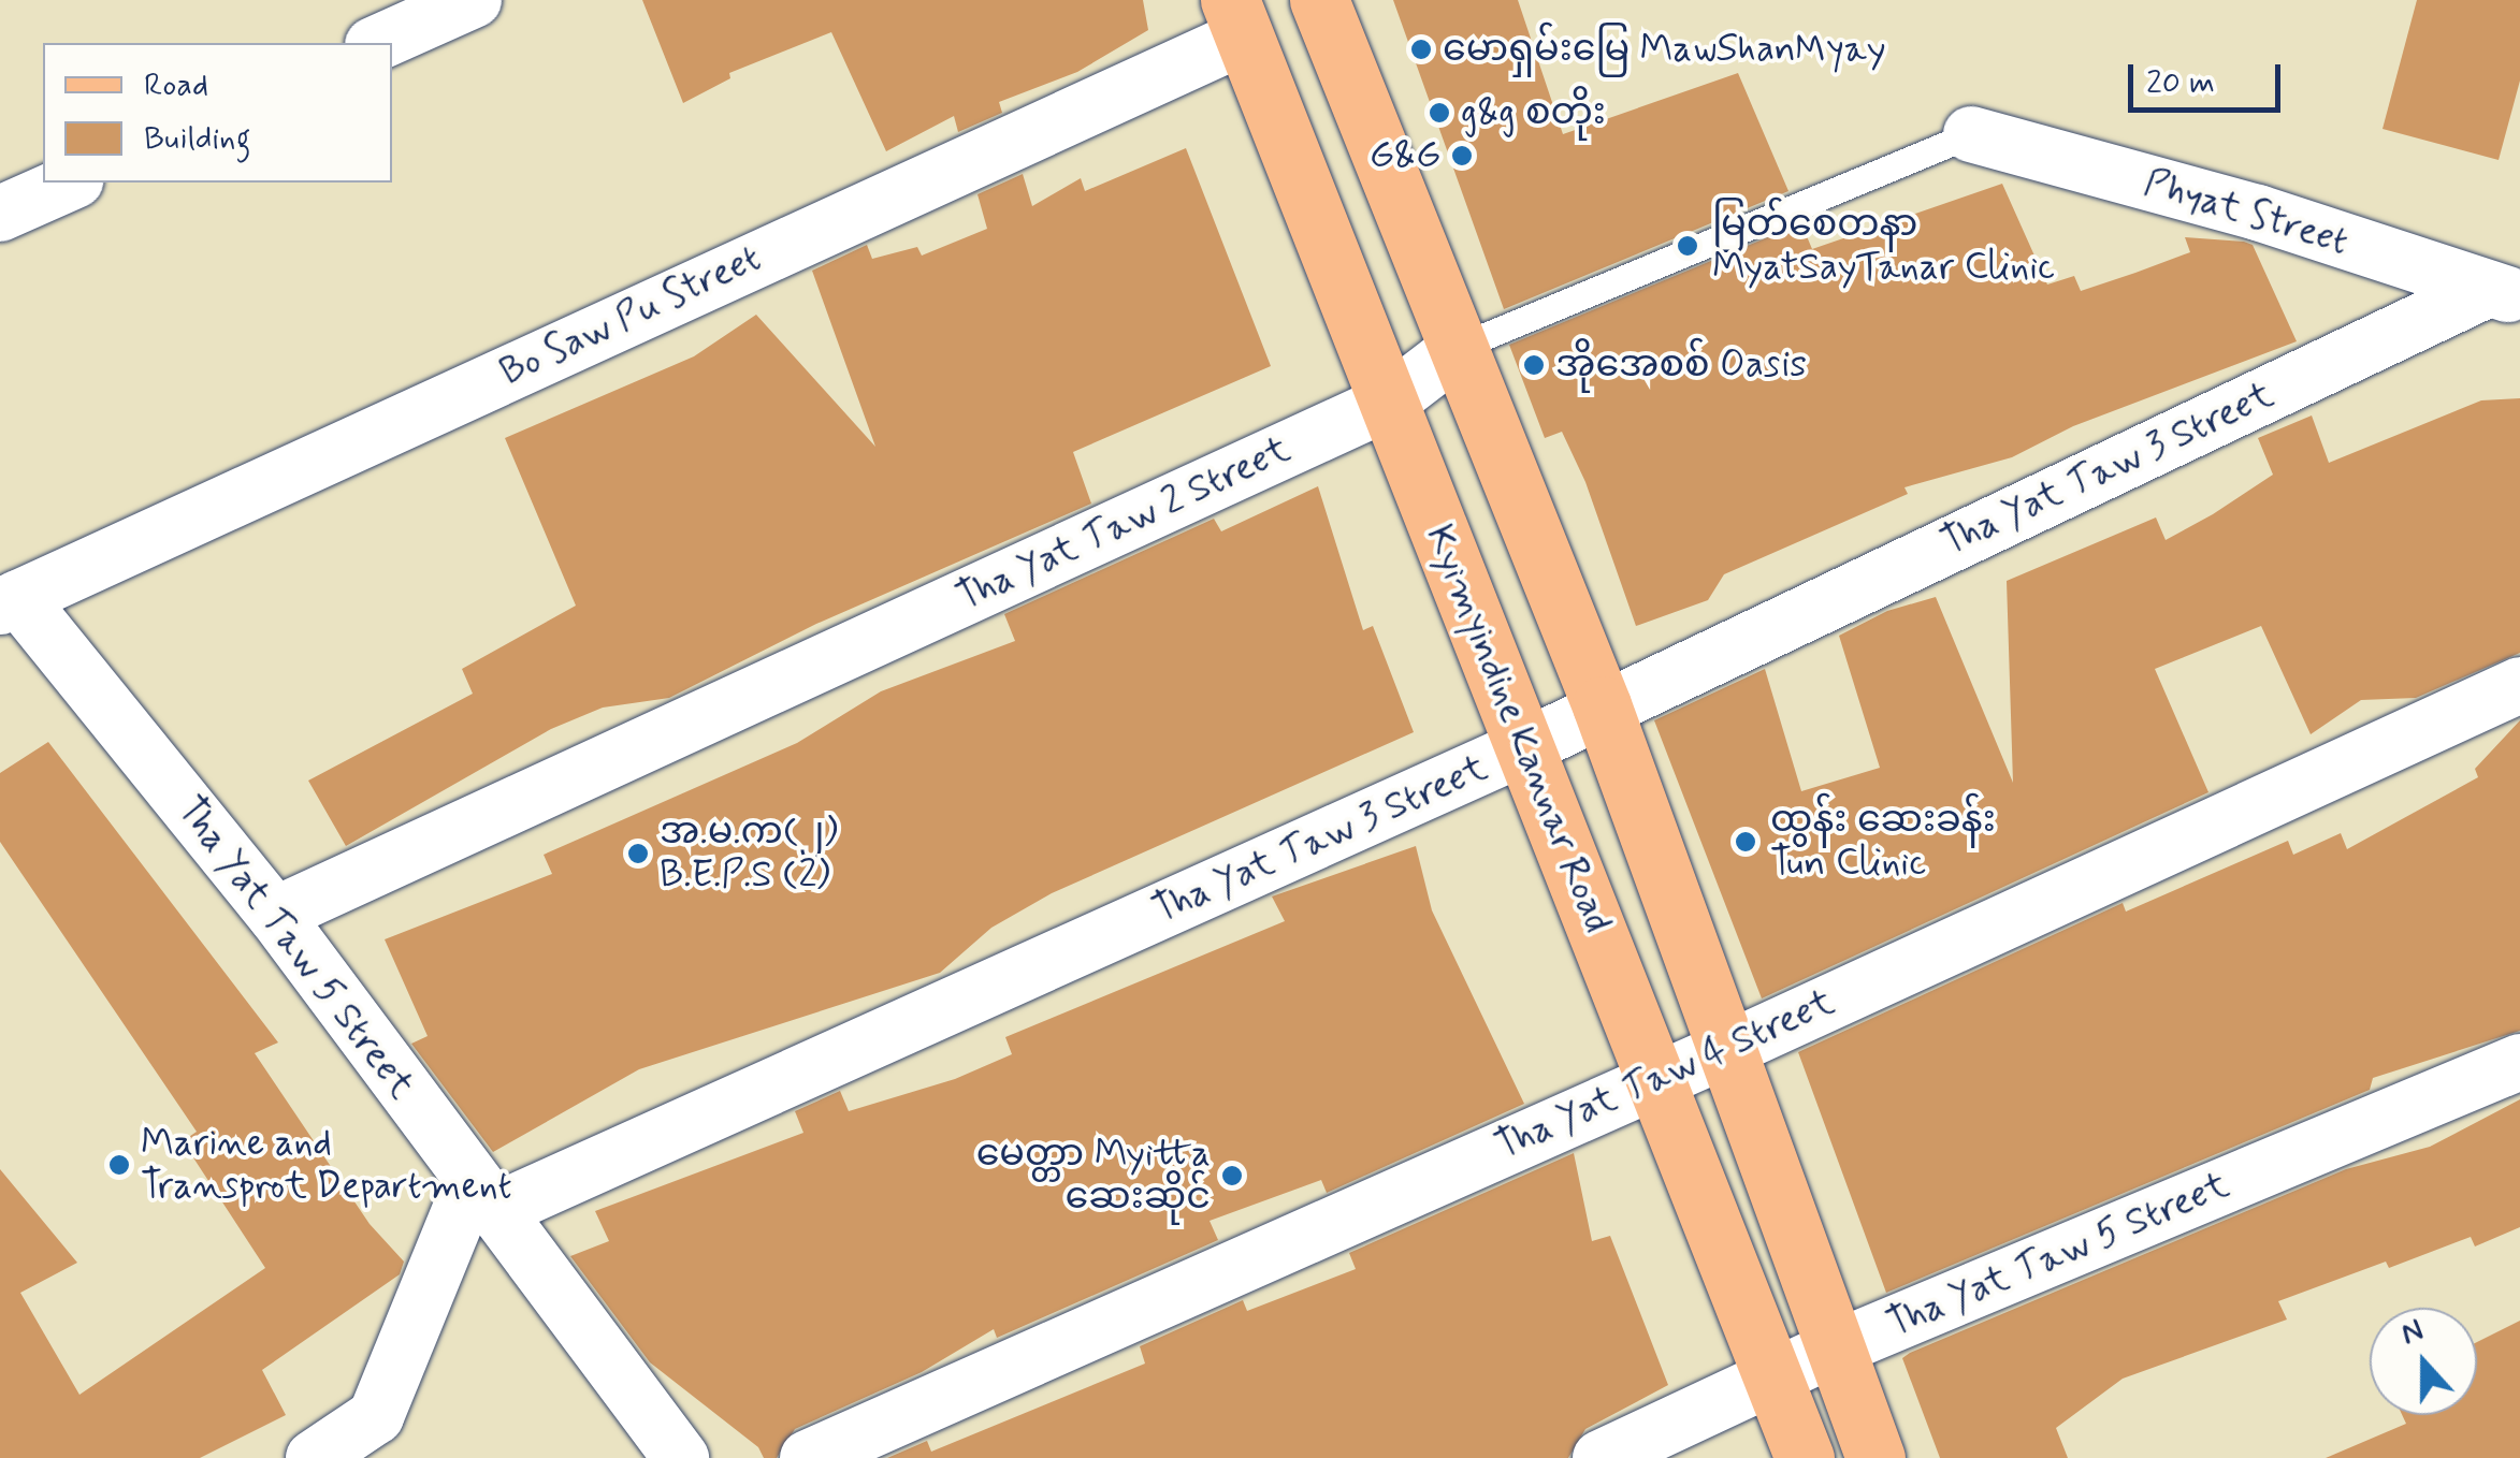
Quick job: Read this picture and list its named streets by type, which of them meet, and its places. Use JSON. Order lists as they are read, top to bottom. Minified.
{"streets":{"main road":["Kyimyindine Kannar Road"],"street":["Phyat Street","Bo Saw Pu Street","Tha Yat Taw 3 Street","Tha Yat Taw 2 Street","Tha Yat Taw 5 Street","Tha Yat Taw 4 Street"]},"crossings":[["Phyat Street","Tha Yat Taw 3 Street"],["Phyat Street","Tha Yat Taw 2 Street"],["Bo Saw Pu Street","Kyimyindine Kannar Road"],["Bo Saw Pu Street","Tha Yat Taw 5 Street"],["Tha Yat Taw 3 Street","Kyimyindine Kannar Road"],["Tha Yat Taw 3 Street","Tha Yat Taw 5 Street"],["Tha Yat Taw 2 Street","Kyimyindine Kannar Road"],["Tha Yat Taw 2 Street","Tha Yat Taw 5 Street"],["Kyimyindine Kannar Road","Tha Yat Taw 5 Street"],["Kyimyindine Kannar Road","Tha Yat Taw 4 Street"]],"places":["မောရှမ်းမြေ MawShanMyay","g&g စတိုး","G&G","မြတ်စေတနာ MyatSayTanar Clinic","အိုအေစစ် Oasis","ထွန်း ဆေးခန်း Tun Clinic","အ.မ.က(၂) B.E.P.S (2)","Marine and Transprot Department","မေတ္တာ Myitta ဆေးဆိုင်"],"legend":["Road","Building"],"scale_bar":"20 m","north":"top"}
